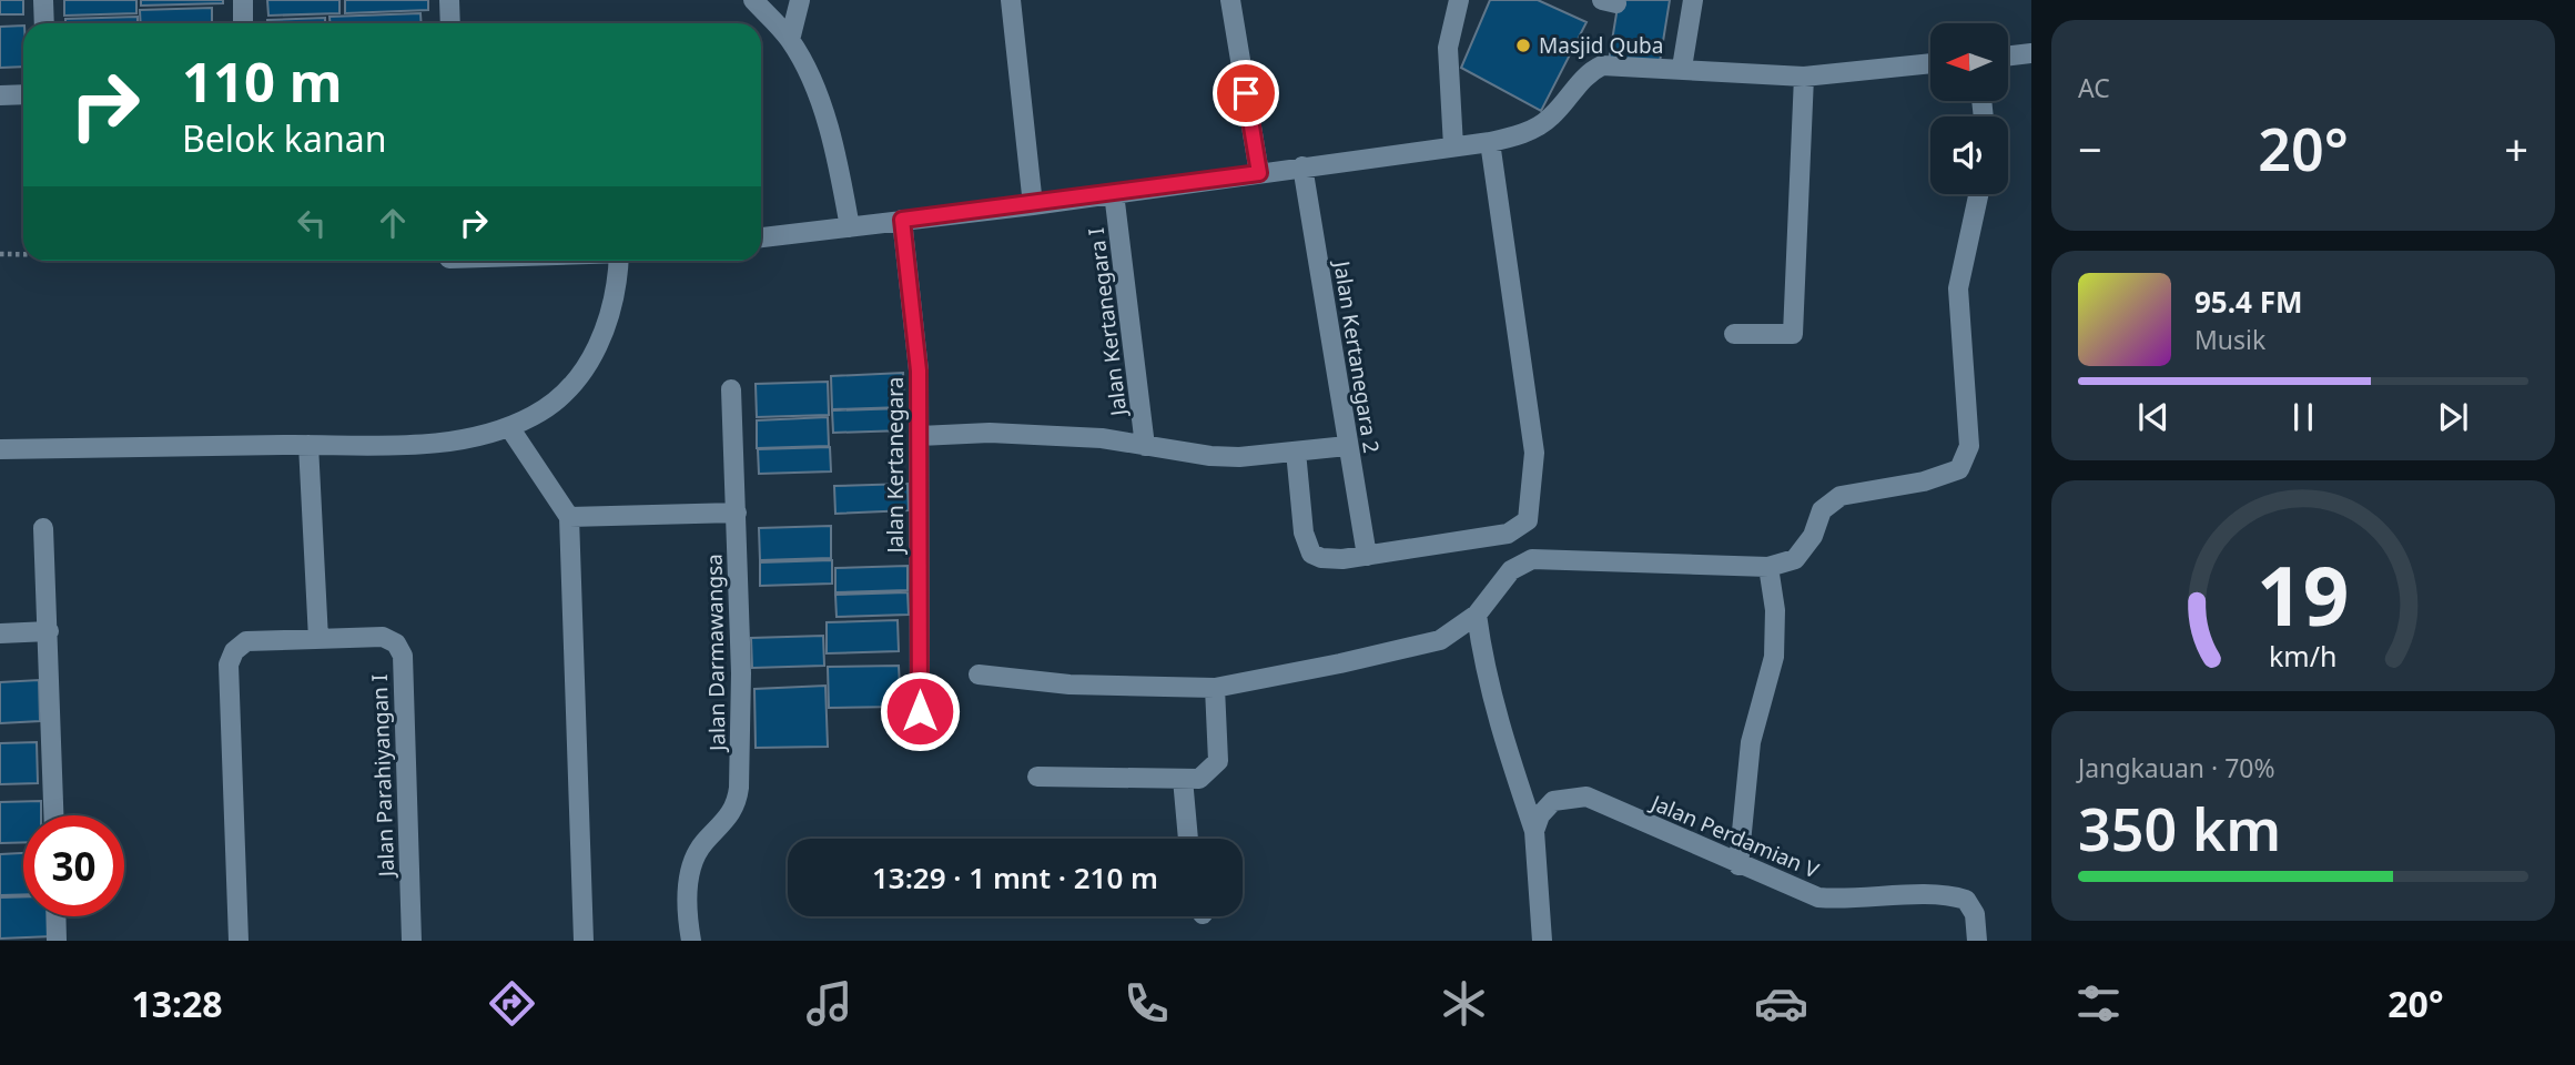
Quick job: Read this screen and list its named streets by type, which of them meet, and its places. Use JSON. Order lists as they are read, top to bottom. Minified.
{"streets":{"street":["Jalan Kertanegara I","Jalan Kertanegara 2","Jalan Kertanegara","Jalan Darmawangsa","Jalan Parahiyangan I","Jalan Perdamian V"]},"places":["Masjid Quba"],"north":"left","page":{"tile":["AC",["Jangkauan · 70%","350 km"]],"turn":["110 m","Belok kanan"],"heat":["−","20°","+"],"song":["95.4 FM","Musik"],"limit":"30","trip":"13:29 · 1 mnt · 210 m","tabs":["13:28","20°"],"gauge":["19","km/h"]}}
